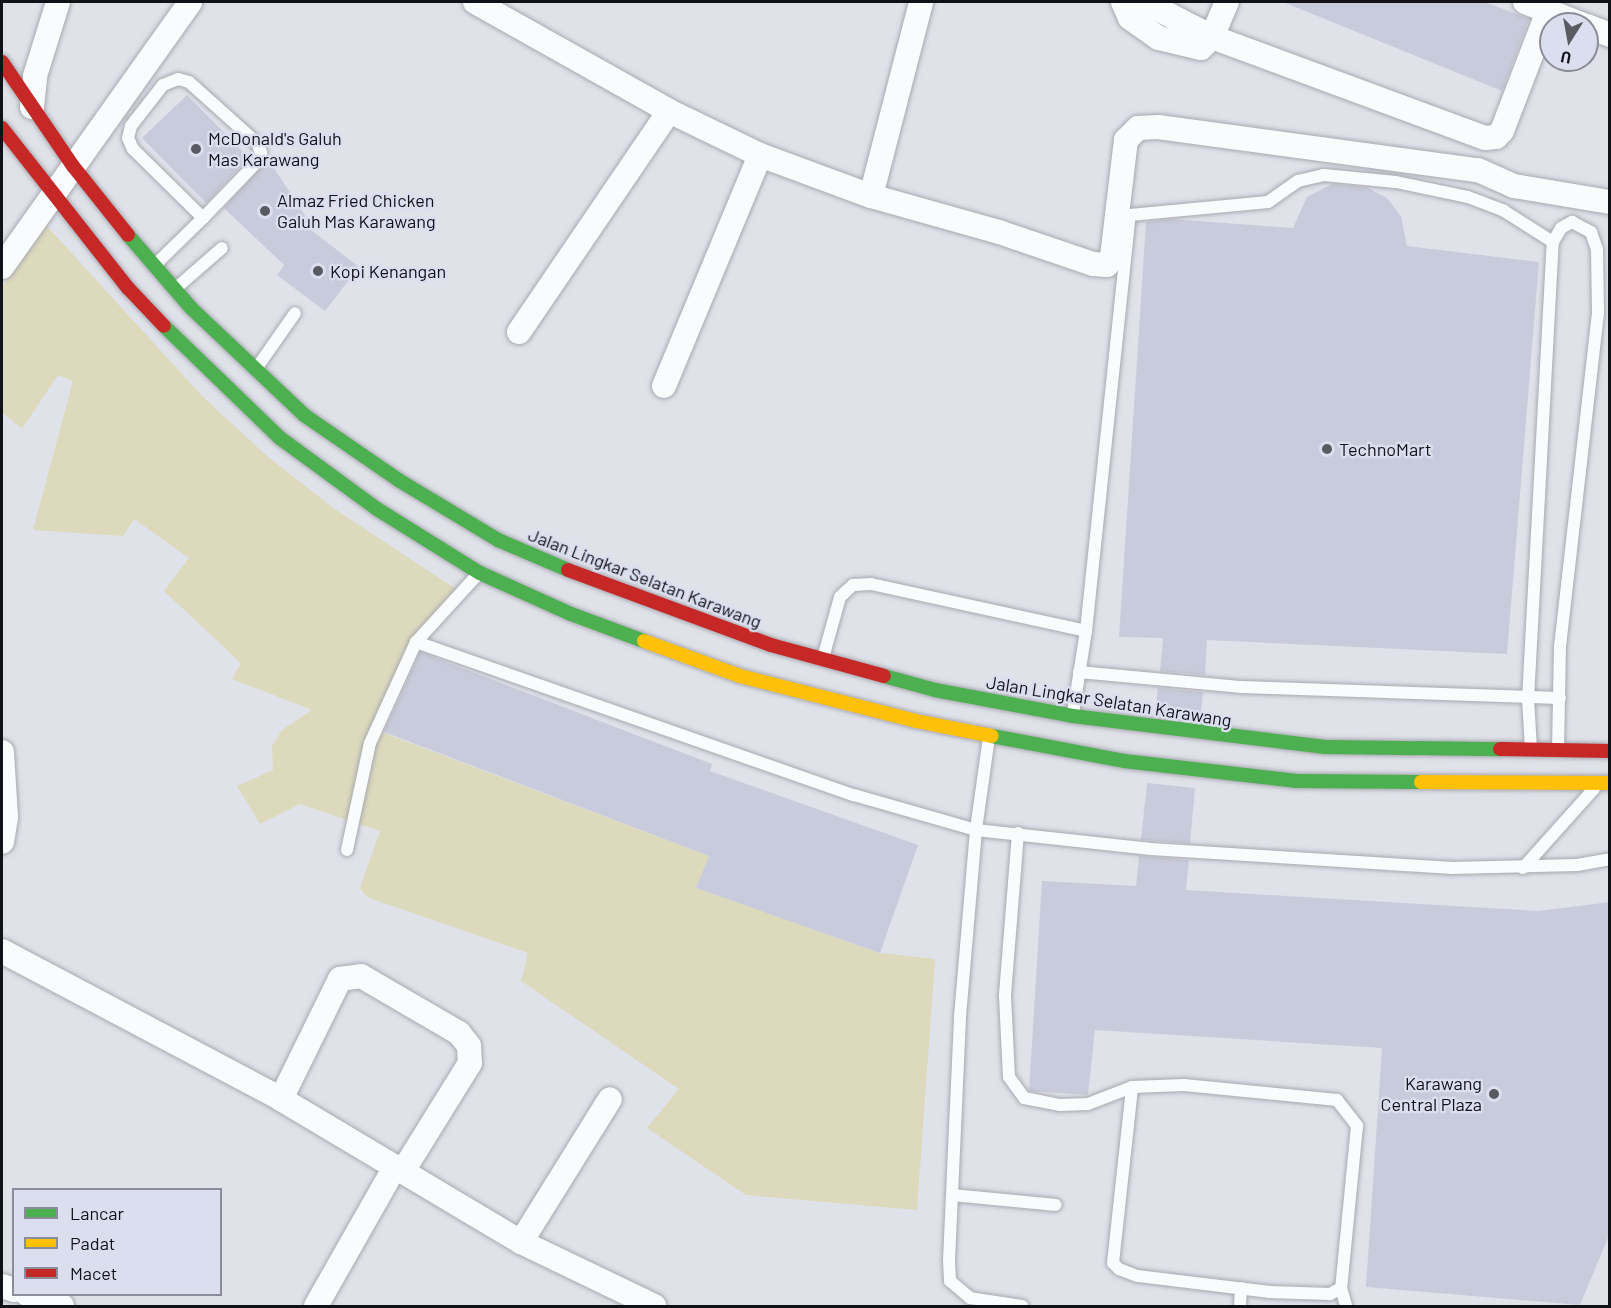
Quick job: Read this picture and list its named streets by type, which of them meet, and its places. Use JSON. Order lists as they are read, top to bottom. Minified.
{"streets":{"main road":["Jalan Lingkar Selatan Karawang"]},"places":["McDonald's Galuh Mas Karawang","Almaz Fried Chicken Galuh Mas Karawang","Kopi Kenangan","TechnoMart","Karawang Central Plaza"],"legend":["Lancar","Padat","Macet"],"north":"bottom"}
